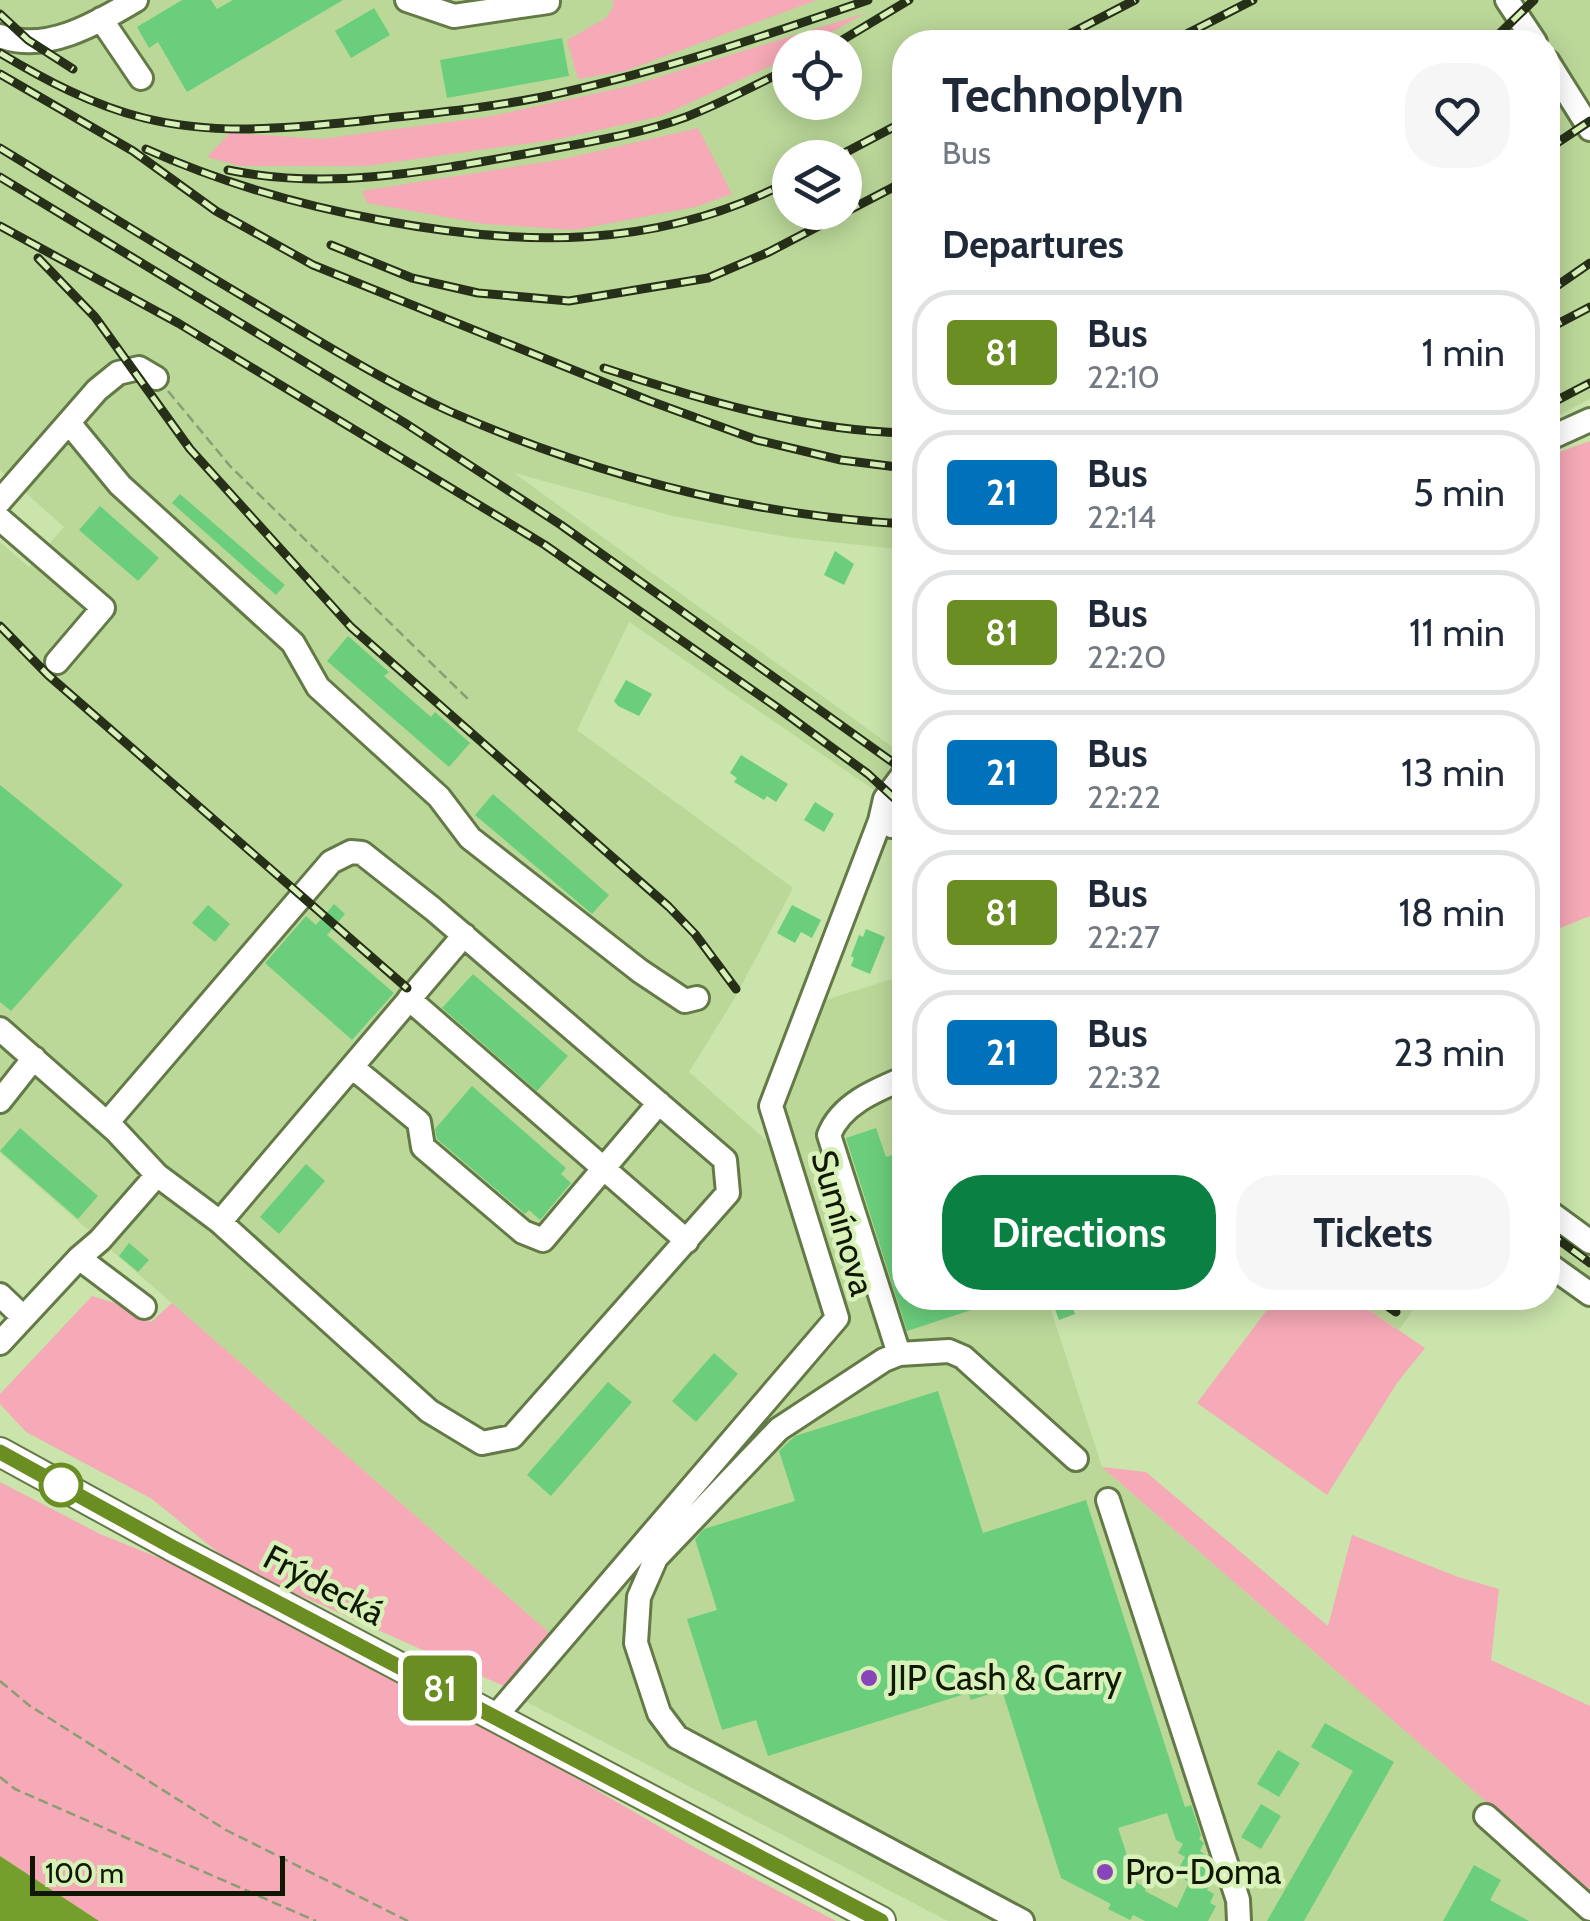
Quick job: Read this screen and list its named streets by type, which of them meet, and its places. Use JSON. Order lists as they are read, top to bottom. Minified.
{"streets":{"main road":["Frýdecká"],"street":["Sumínova"]},"crossings":[["Sumínova","Frýdecká"]],"places":["JIP Cash & Carry","Pro-Doma"],"lines":["bus line 81"],"scale_bar":"100 m","page":{"on_map":"81","heading":[["Technoplyn","Bus"],"Departures"],"list":[{"mark":"81","name":"Bus","note":"22:10","value":"1 min"},{"mark":"21","name":"Bus","note":"22:14","value":"5 min"},{"mark":"81","name":"Bus","note":"22:20","value":"11 min"},{"mark":"21","name":"Bus","note":"22:22","value":"13 min"},{"mark":"81","name":"Bus","note":"22:27","value":"18 min"},{"mark":"21","name":"Bus","note":"22:32","value":"23 min"}],"buttons":["Directions","Tickets"],"scale":"100 m"}}
